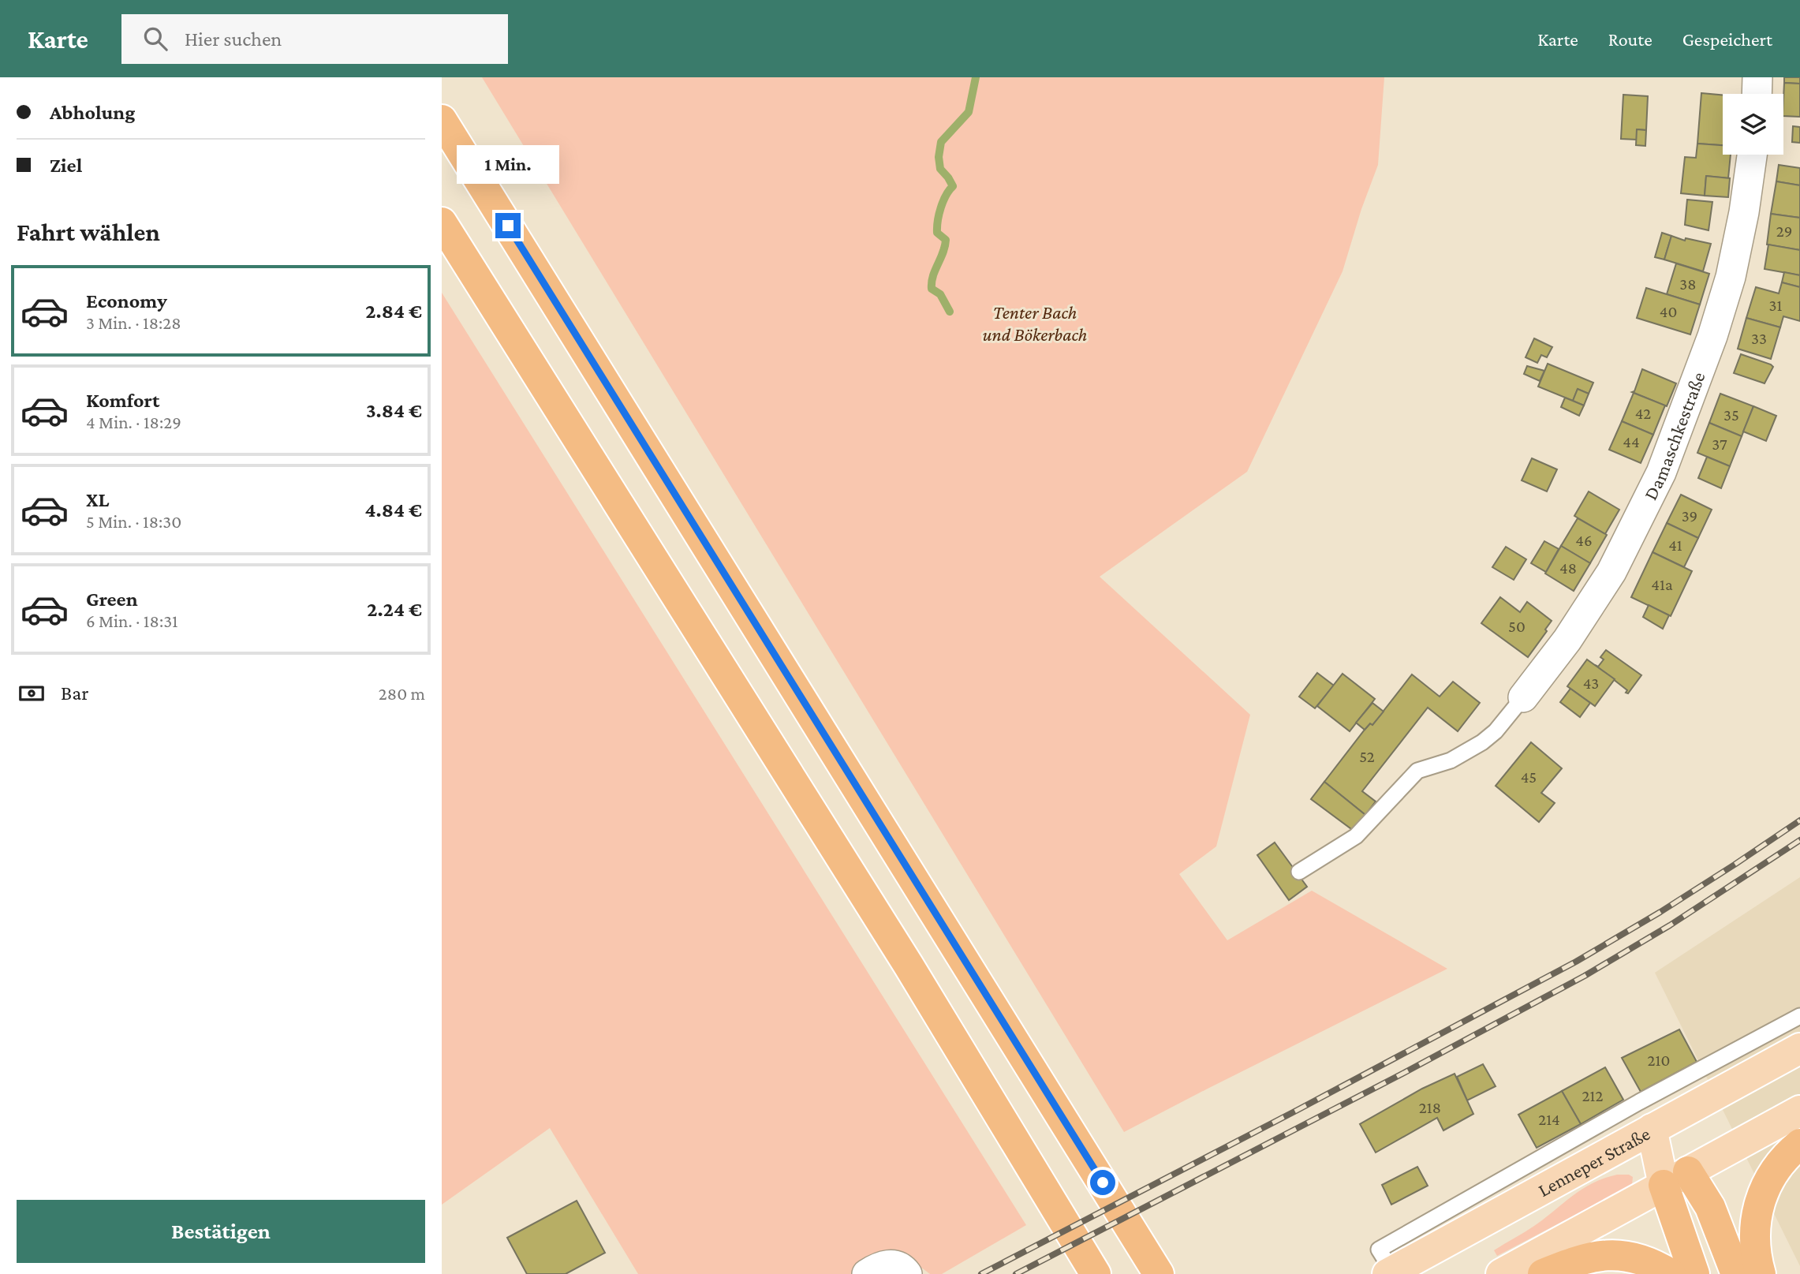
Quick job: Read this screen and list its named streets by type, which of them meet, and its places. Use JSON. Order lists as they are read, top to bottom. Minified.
{"streets":{"main road":["Lenneper Straße"],"street":["Damaschkestraße"]},"parks":["Tenter Bach und Bökerbach"],"house_numbers":["29","38","31","40","33","42","35","44","37","39","46","41","48","41a","50","43","52","45","210","212","218","214"],"page":{"header":"Karte","search":"Hier suchen","nav":["Karte","Route","Gespeichert"],"banner":["Abholung","Ziel"],"bubble":"1 Min.","heading":"Fahrt wählen","list":[{"name":"Economy","note":"3 Min. · 18:28","value":"2.84 €"},{"name":"Komfort","note":"4 Min. · 18:29","value":"3.84 €"},{"name":"XL","note":"5 Min. · 18:30","value":"4.84 €"},{"name":"Green","note":"6 Min. · 18:31","value":"2.24 €"}],"pay":["Bar","280 m"],"buttons":"Bestätigen"}}
